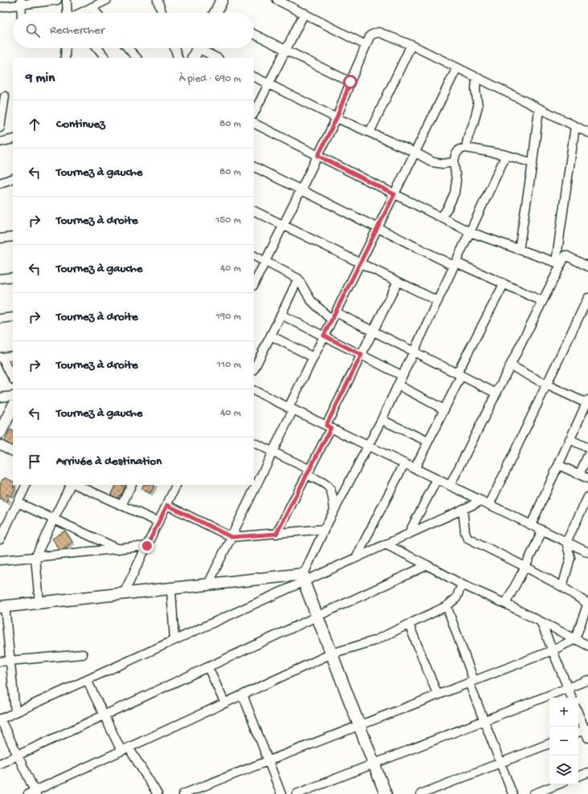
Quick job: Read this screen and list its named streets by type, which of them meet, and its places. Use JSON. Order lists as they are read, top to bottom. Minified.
{"page":{"search":"Rechercher","heading":["9 min","À pied · 690 m"],"list":[["Continuez","80 m"],["Tournez à gauche","80 m"],["Tournez à droite","150 m"],["Tournez à gauche","40 m"],["Tournez à droite","190 m"],["Tournez à droite","110 m"],["Tournez à gauche","40 m"],"Arrivée à destination"],"map_buttons":["+","−"]}}
